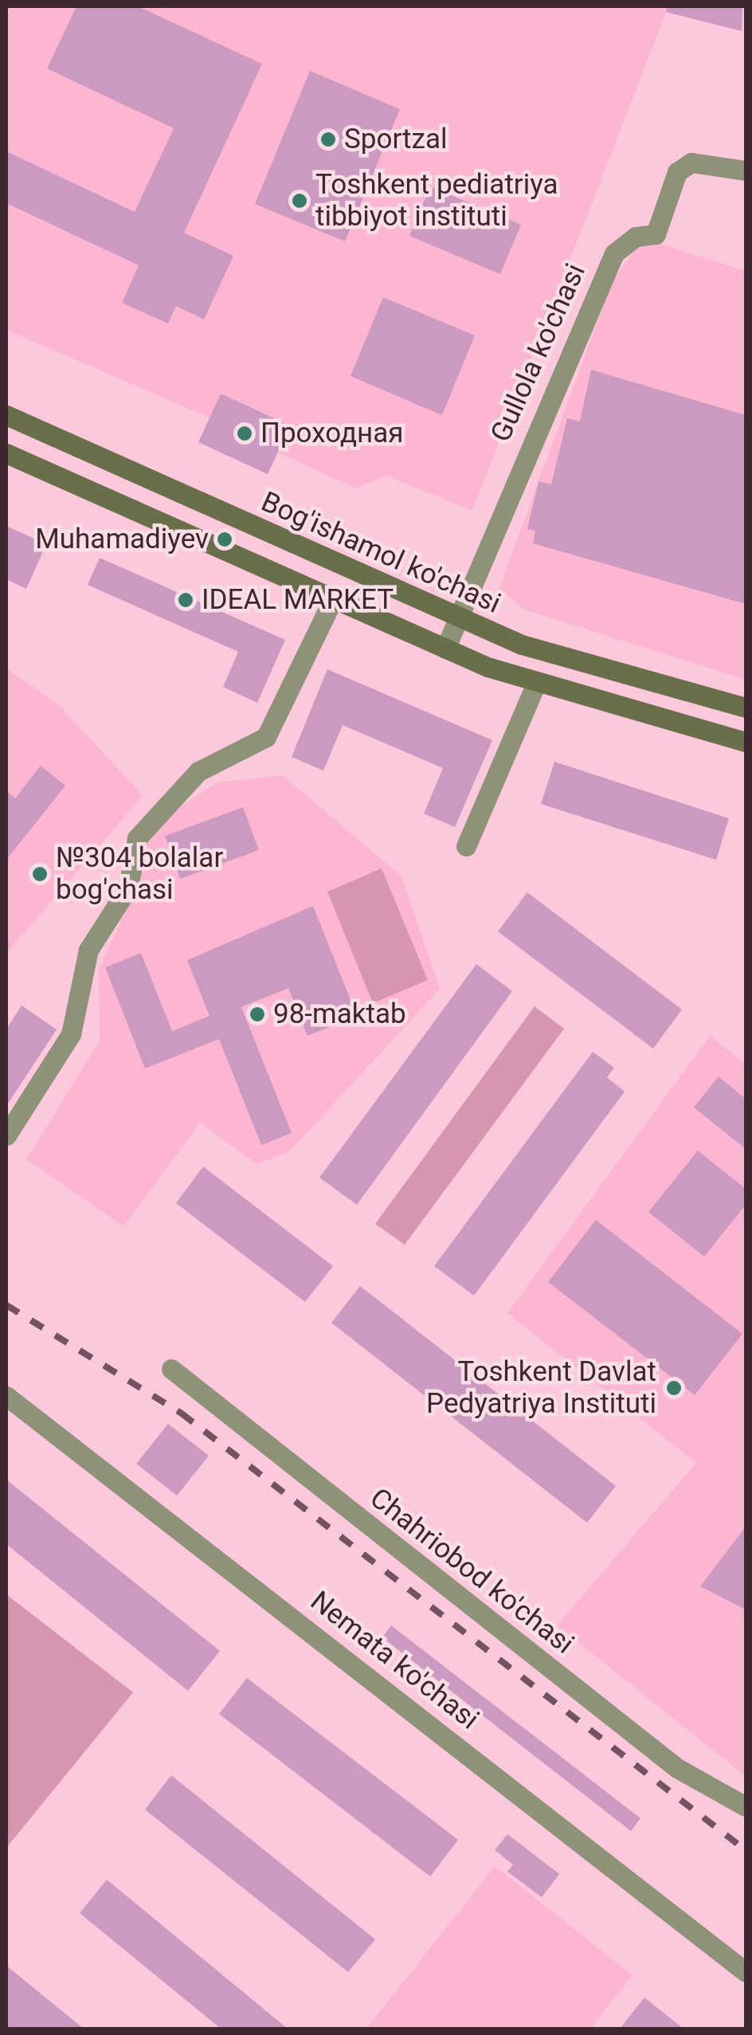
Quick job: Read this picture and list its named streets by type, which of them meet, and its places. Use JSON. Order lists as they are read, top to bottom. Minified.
{"streets":{"main road":["Bog'ishamol ko'chasi"],"street":["Gullola ko'chasi","Chahriobod ko'chasi","Nemata ko'chasi"]},"crossings":[["Gullola ko'chasi","Bog'ishamol ko'chasi"]],"places":["Sportzal","Toshkent pediatriya tibbiyot instituti","Проходная","Muhamadiyev","IDEAL MARKET","№304 bolalar bog'chasi","98-maktab","Toshkent Davlat Pedyatriya Instituti"]}
